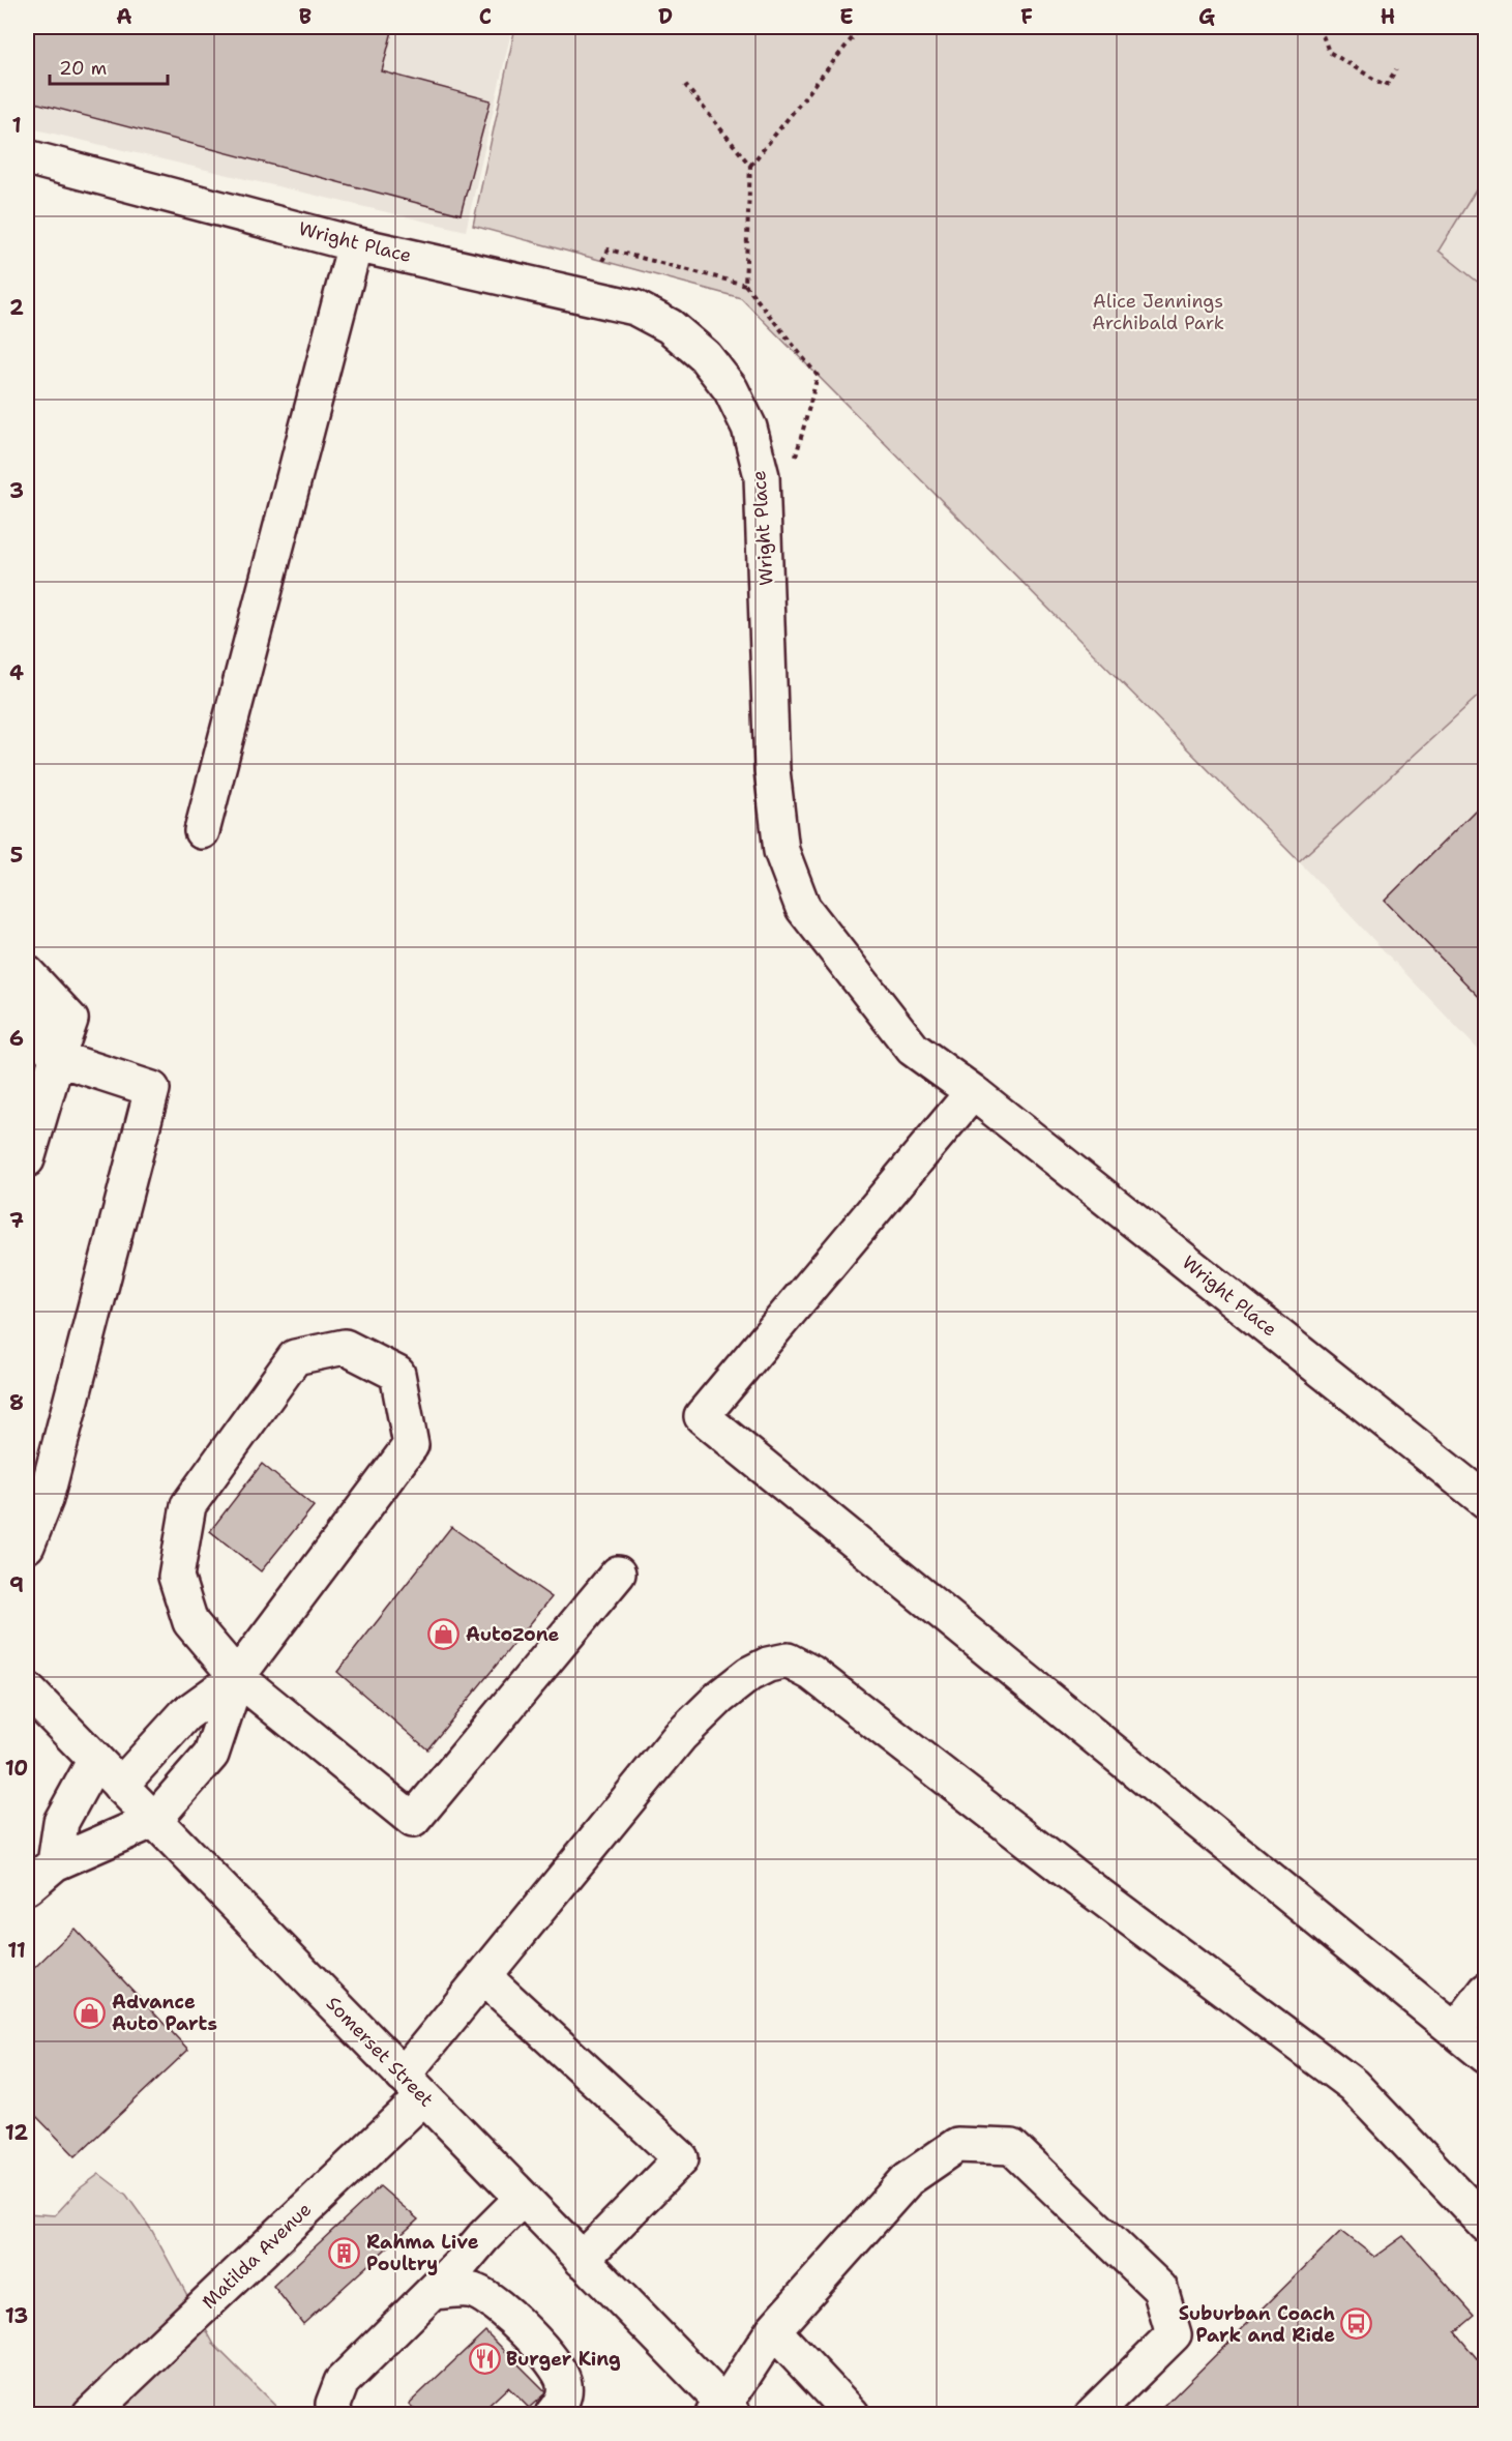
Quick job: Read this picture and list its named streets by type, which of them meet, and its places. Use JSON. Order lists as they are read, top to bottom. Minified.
{"streets":{"street":["Wright Place","Somerset Street","Matilda Avenue"]},"crossings":[["Somerset Street","Matilda Avenue"]],"parks":["Alice Jennings Archibald Park"],"places":{"shop":["AutoZone","Advance Auto Parts"],"building":["Rahma Live Poultry"],"bus stop":["Suburban Coach Park and Ride"],"restaurant":["Burger King"]},"scale_bar":"20 m","grid":{"columns":["A","B","C","D","E","F","G","H"],"rows":["1","2","3","4","5","6","7","8","9","10","11","12","13"]}}
